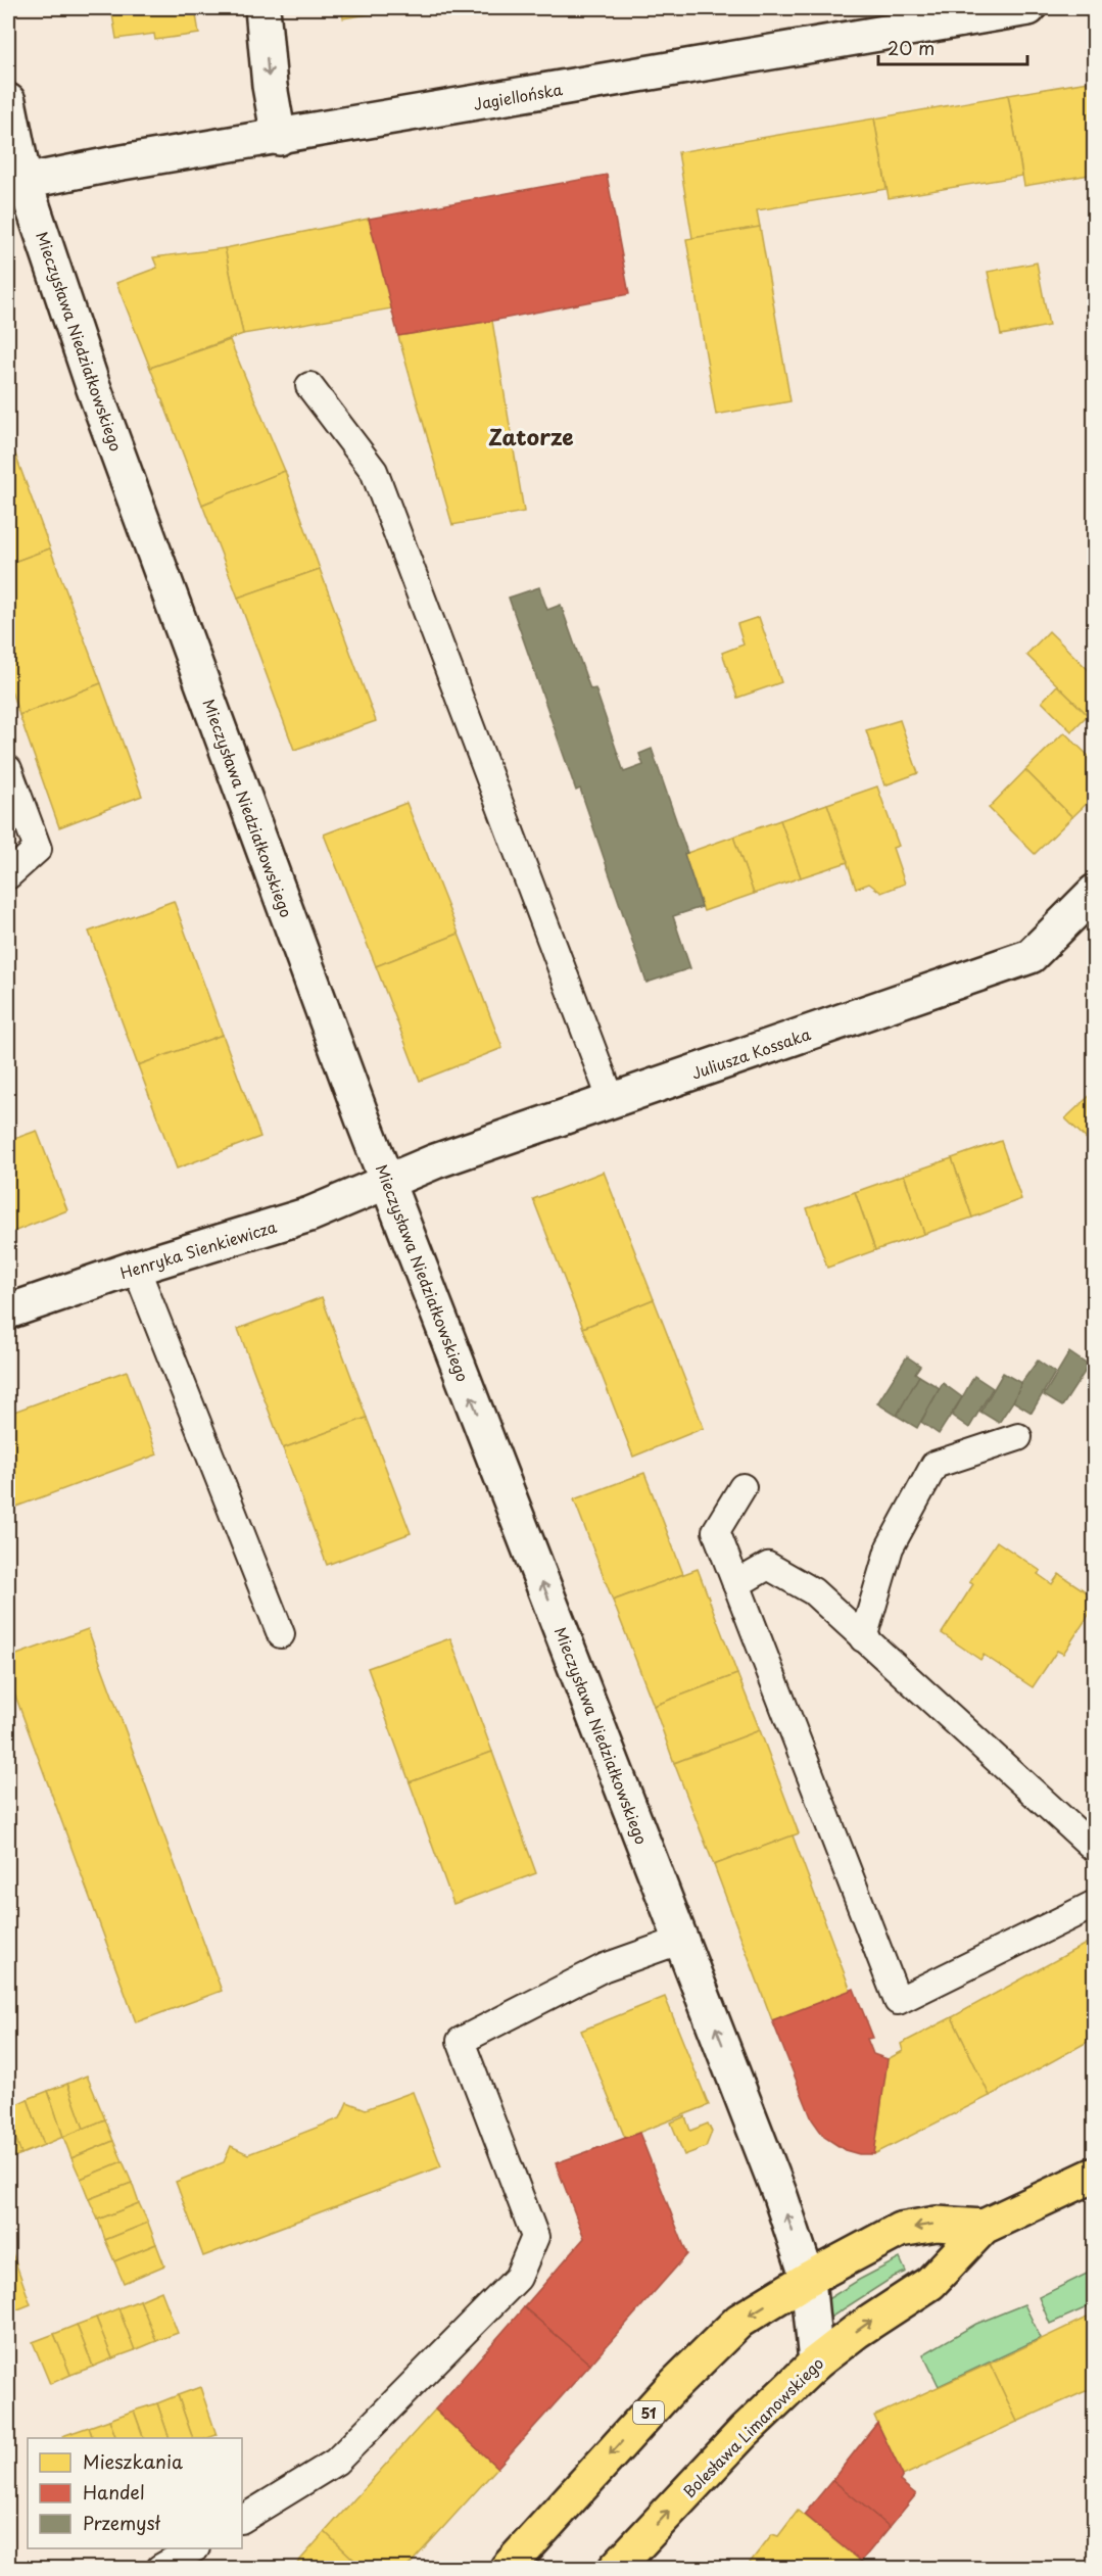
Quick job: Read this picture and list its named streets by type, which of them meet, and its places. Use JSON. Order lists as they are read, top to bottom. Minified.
{"streets":{"main road":["51","Bolesława Limanowskiego"],"street":["Jagiellońska","Mieczysława Niedziałkowskiego","Juliusza Kossaka","Henryka Sienkiewicza"]},"crossings":[["Jagiellońska","Mieczysława Niedziałkowskiego"],["Mieczysława Niedziałkowskiego","Juliusza Kossaka"],["Mieczysława Niedziałkowskiego","Henryka Sienkiewicza"],["Mieczysława Niedziałkowskiego","Bolesława Limanowskiego"],["Juliusza Kossaka","Henryka Sienkiewicza"]],"one_way":["Mieczysława Niedziałkowskiego"],"districts":["Zatorze"],"legend":["Mieszkania","Handel","Przemysł"],"scale_bar":"20 m"}
